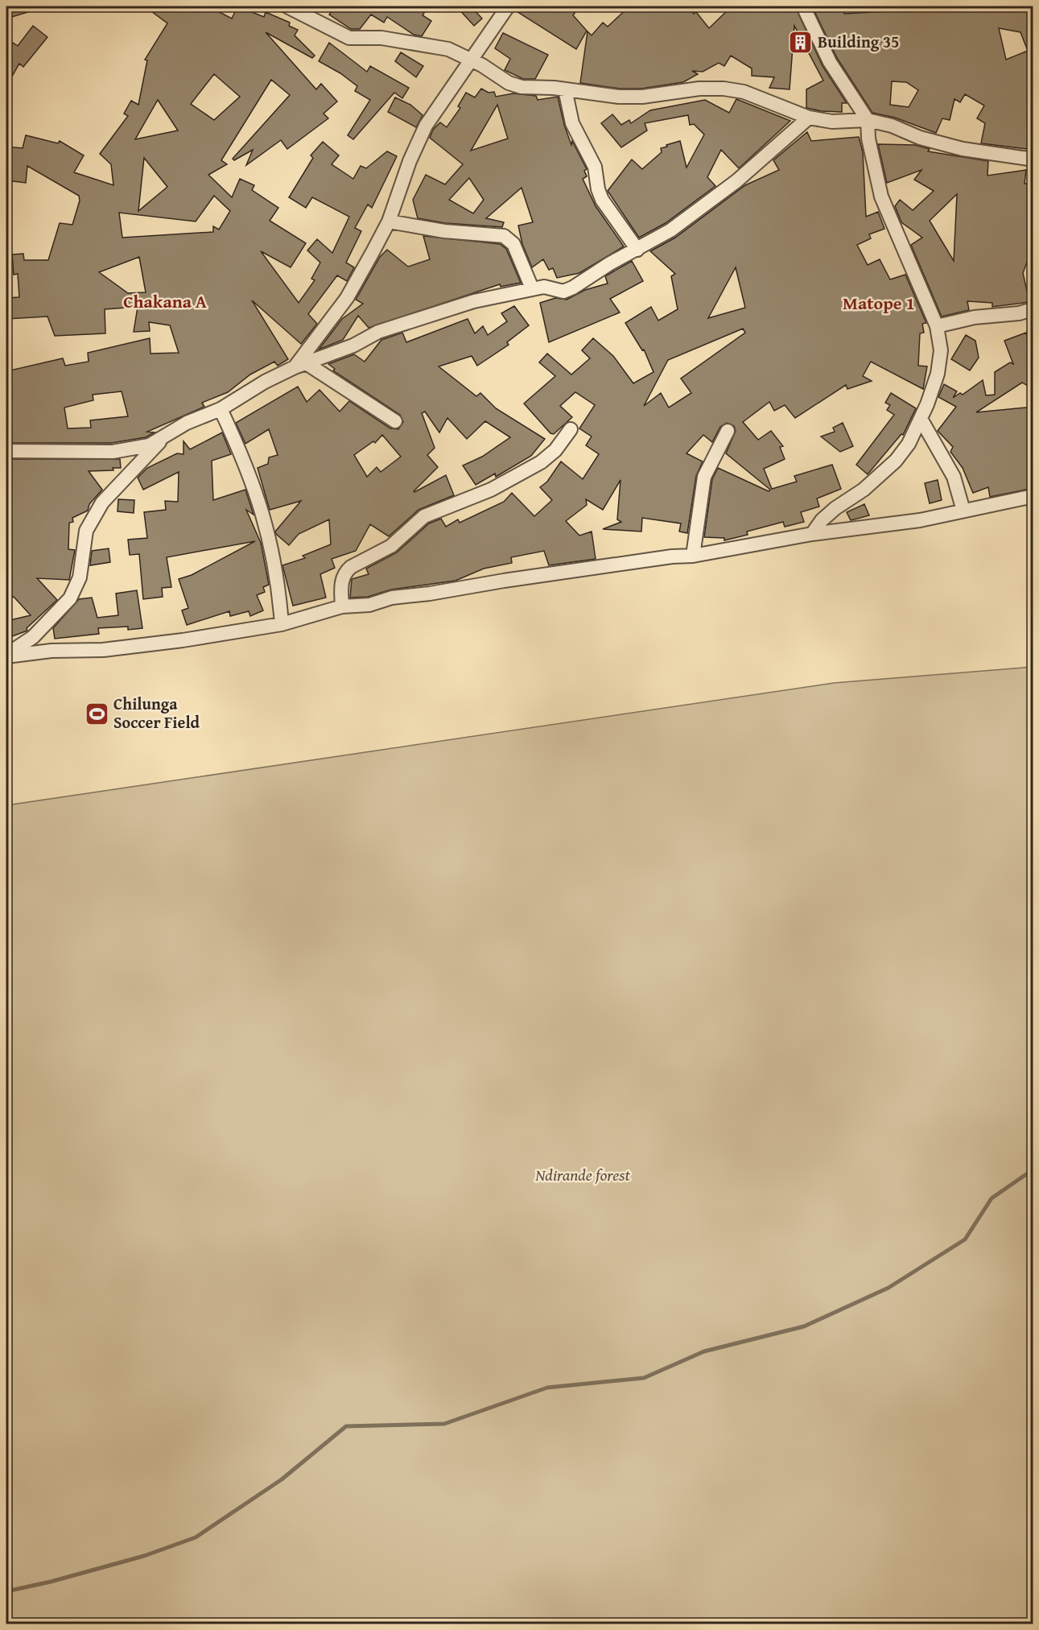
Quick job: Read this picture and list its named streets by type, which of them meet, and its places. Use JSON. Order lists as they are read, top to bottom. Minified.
{"districts":["Chakana A","Matope 1"],"parks":["Ndirande forest"],"places":{"building":["Building 35"],"sports":["Chilunga Soccer Field"]}}
